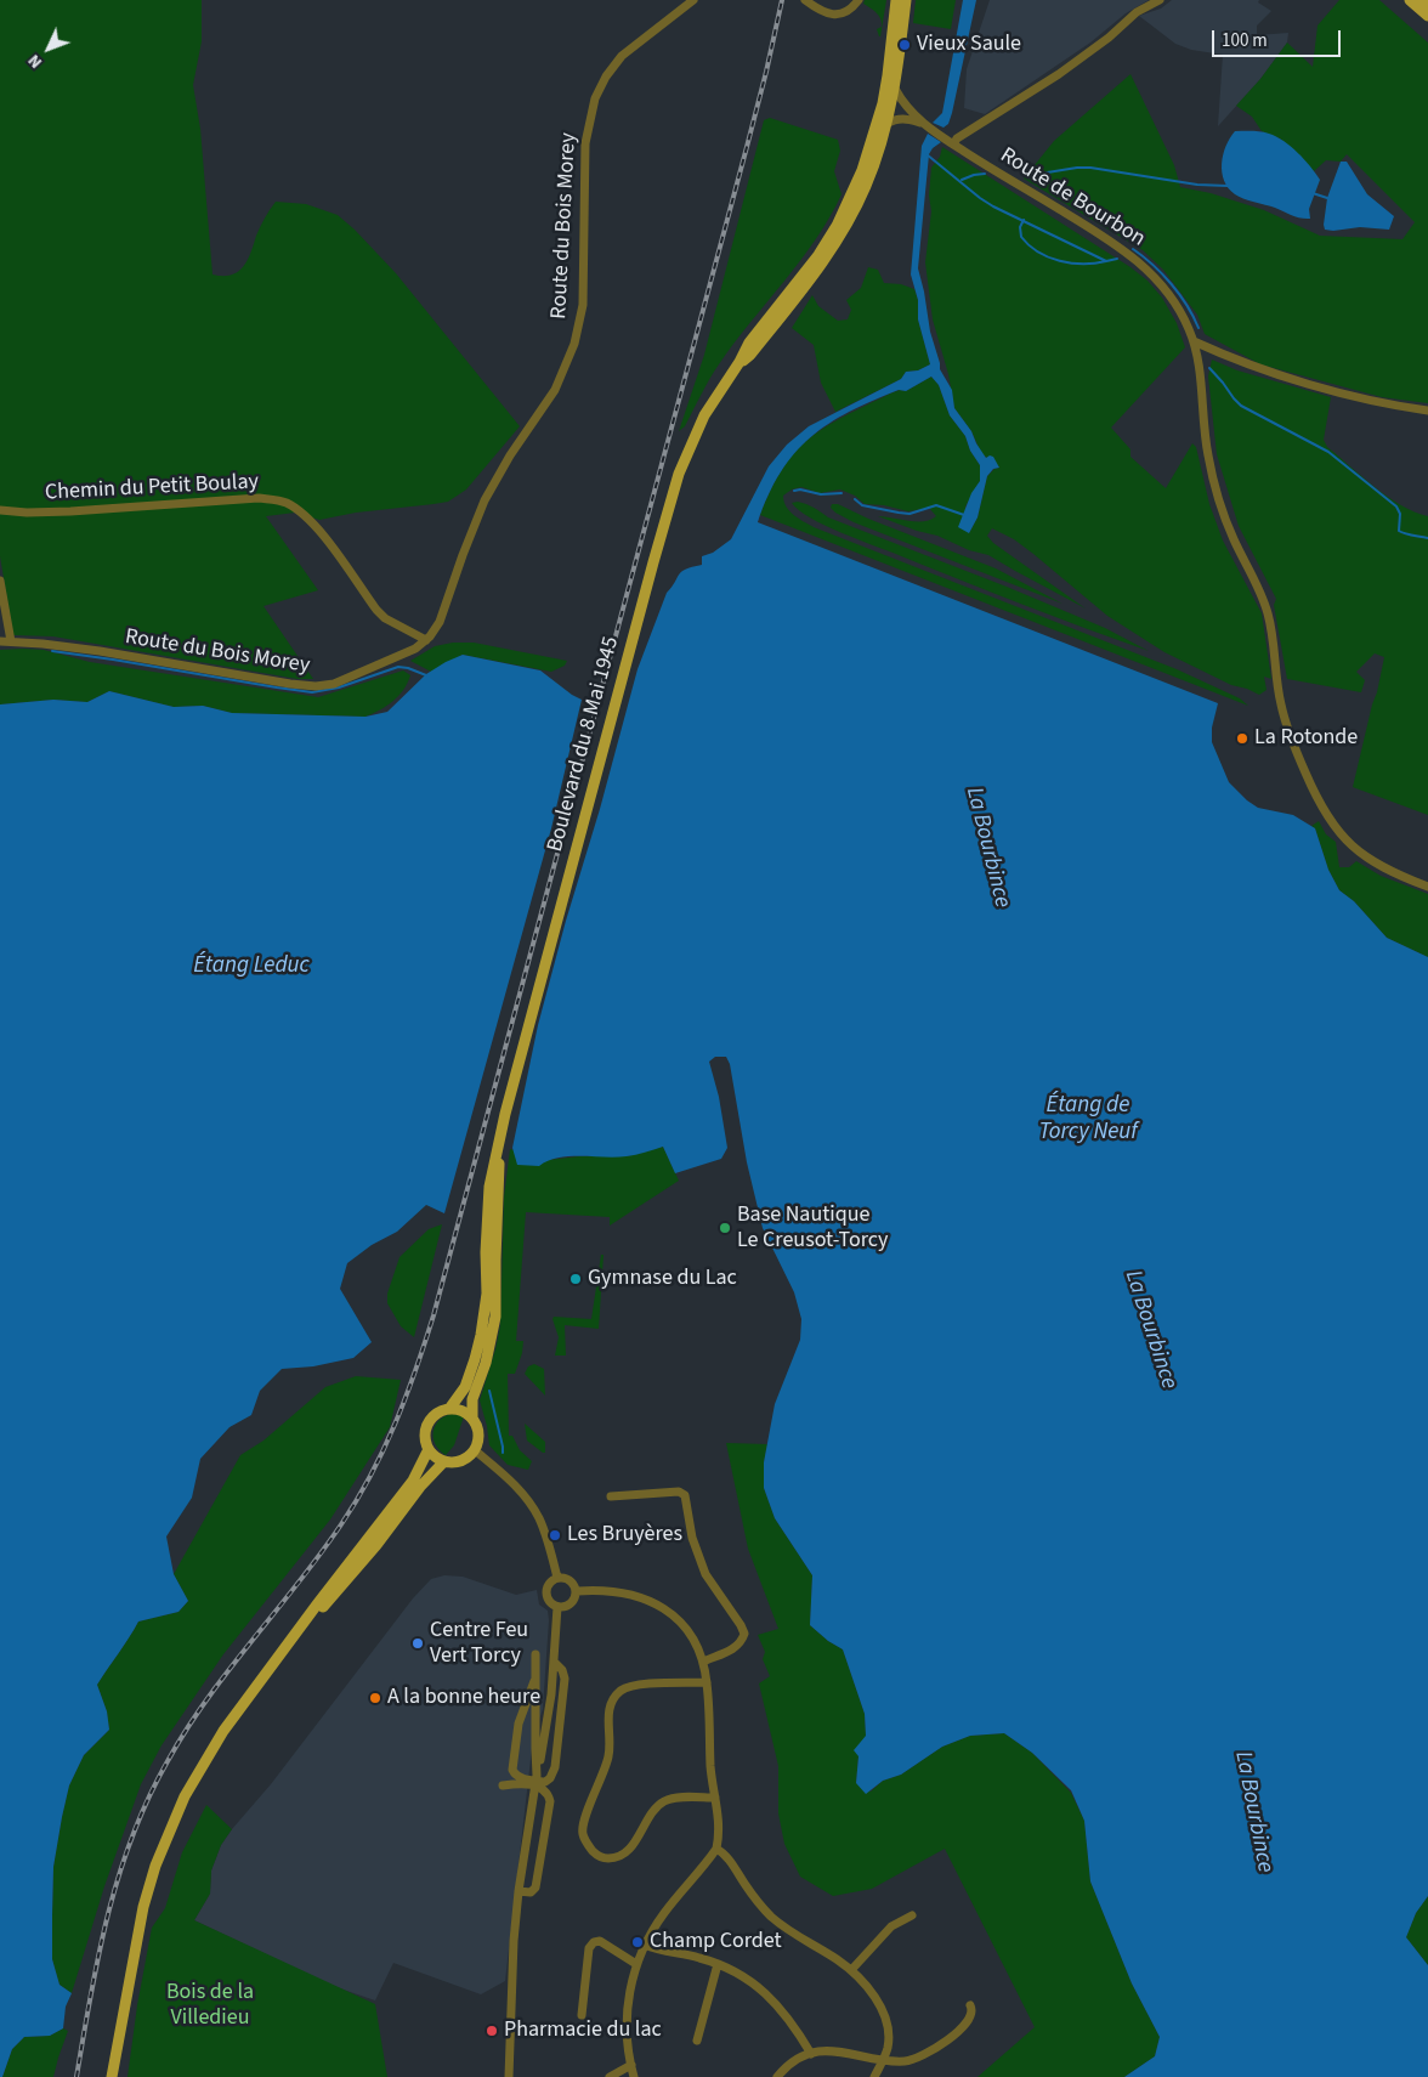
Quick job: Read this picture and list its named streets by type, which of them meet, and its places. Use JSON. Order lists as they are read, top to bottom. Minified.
{"streets":{"main road":["Boulevard du 8 Mai 1945"],"street":["Route de Bourbon","Route du Bois Morey","Chemin du Petit Boulay"]},"crossings":[["Route de Bourbon","Boulevard du 8 Mai 1945"],["Route du Bois Morey","Chemin du Petit Boulay"]],"water":["La Bourbince","Étang Leduc","Étang de Torcy Neuf"],"parks":["Bois de la Villedieu"],"places":["Vieux Saule","La Rotonde","Base Nautique Le Creusot-Torcy","Gymnase du Lac","Les Bruyères","Centre Feu Vert Torcy","A la bonne heure","Champ Cordet","Pharmacie du lac"],"scale_bar":"100 m","north":"bottom left"}
